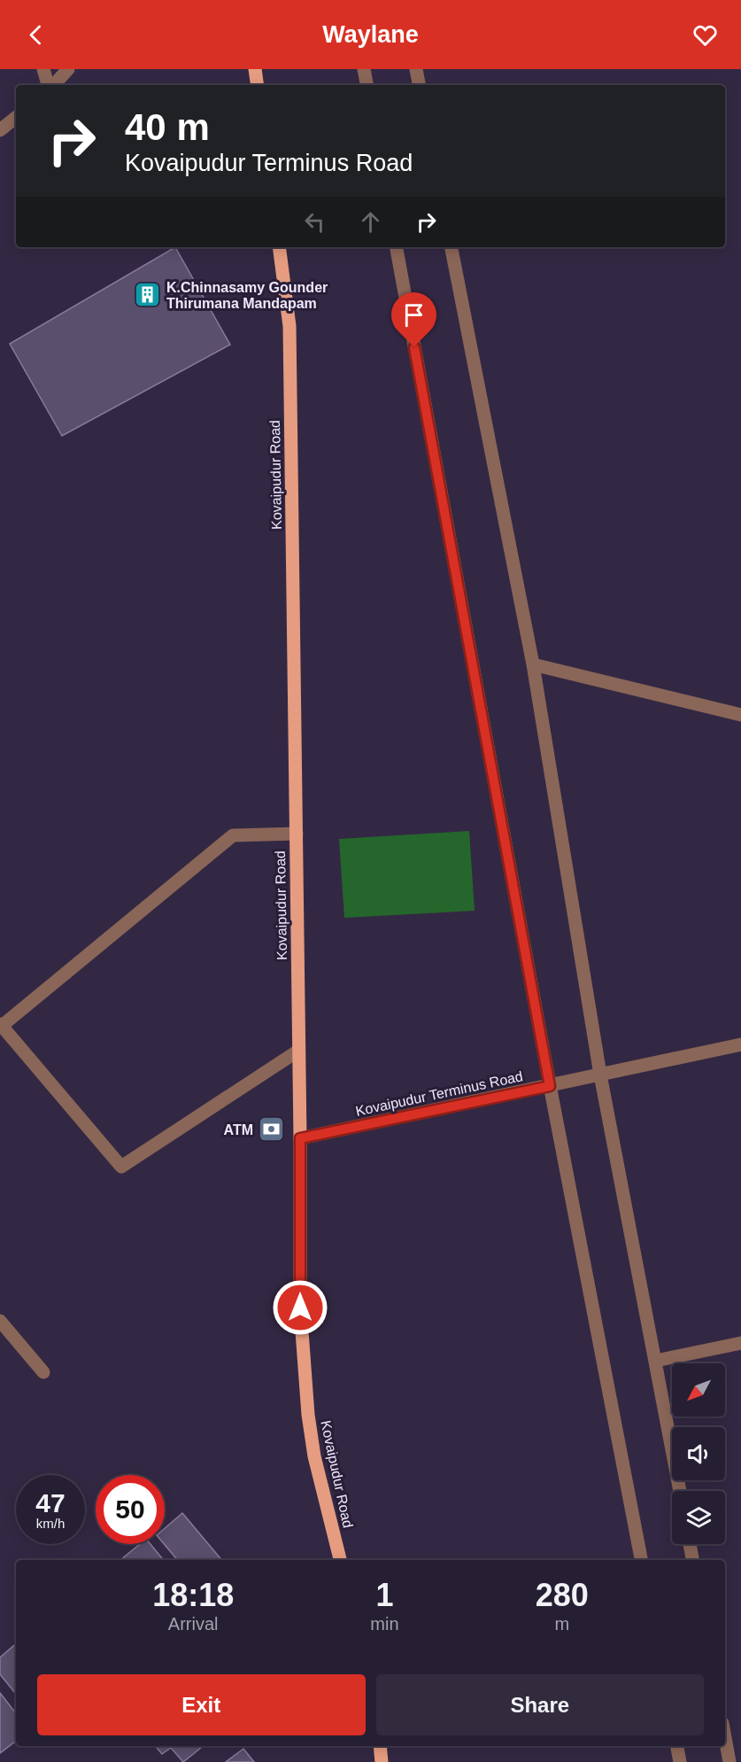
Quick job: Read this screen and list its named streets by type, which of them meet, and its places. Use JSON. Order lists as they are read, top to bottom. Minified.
{"streets":{"main road":["Kovaipudur Road"],"street":["Kovaipudur Terminus Road"]},"crossings":[["Kovaipudur Road","Kovaipudur Terminus Road"]],"places":{"building":["K.Chinnasamy Gounder Thirumana Mandapam"],"bank":["ATM"]},"north":"bottom left","page":{"header":"Waylane","turn":["40 m","Kovaipudur Terminus Road"],"speed":"47 km/h","limit":"50","eta":["18:18","Arrival","1","min","280","m"],"buttons":["Exit","Share"]}}
